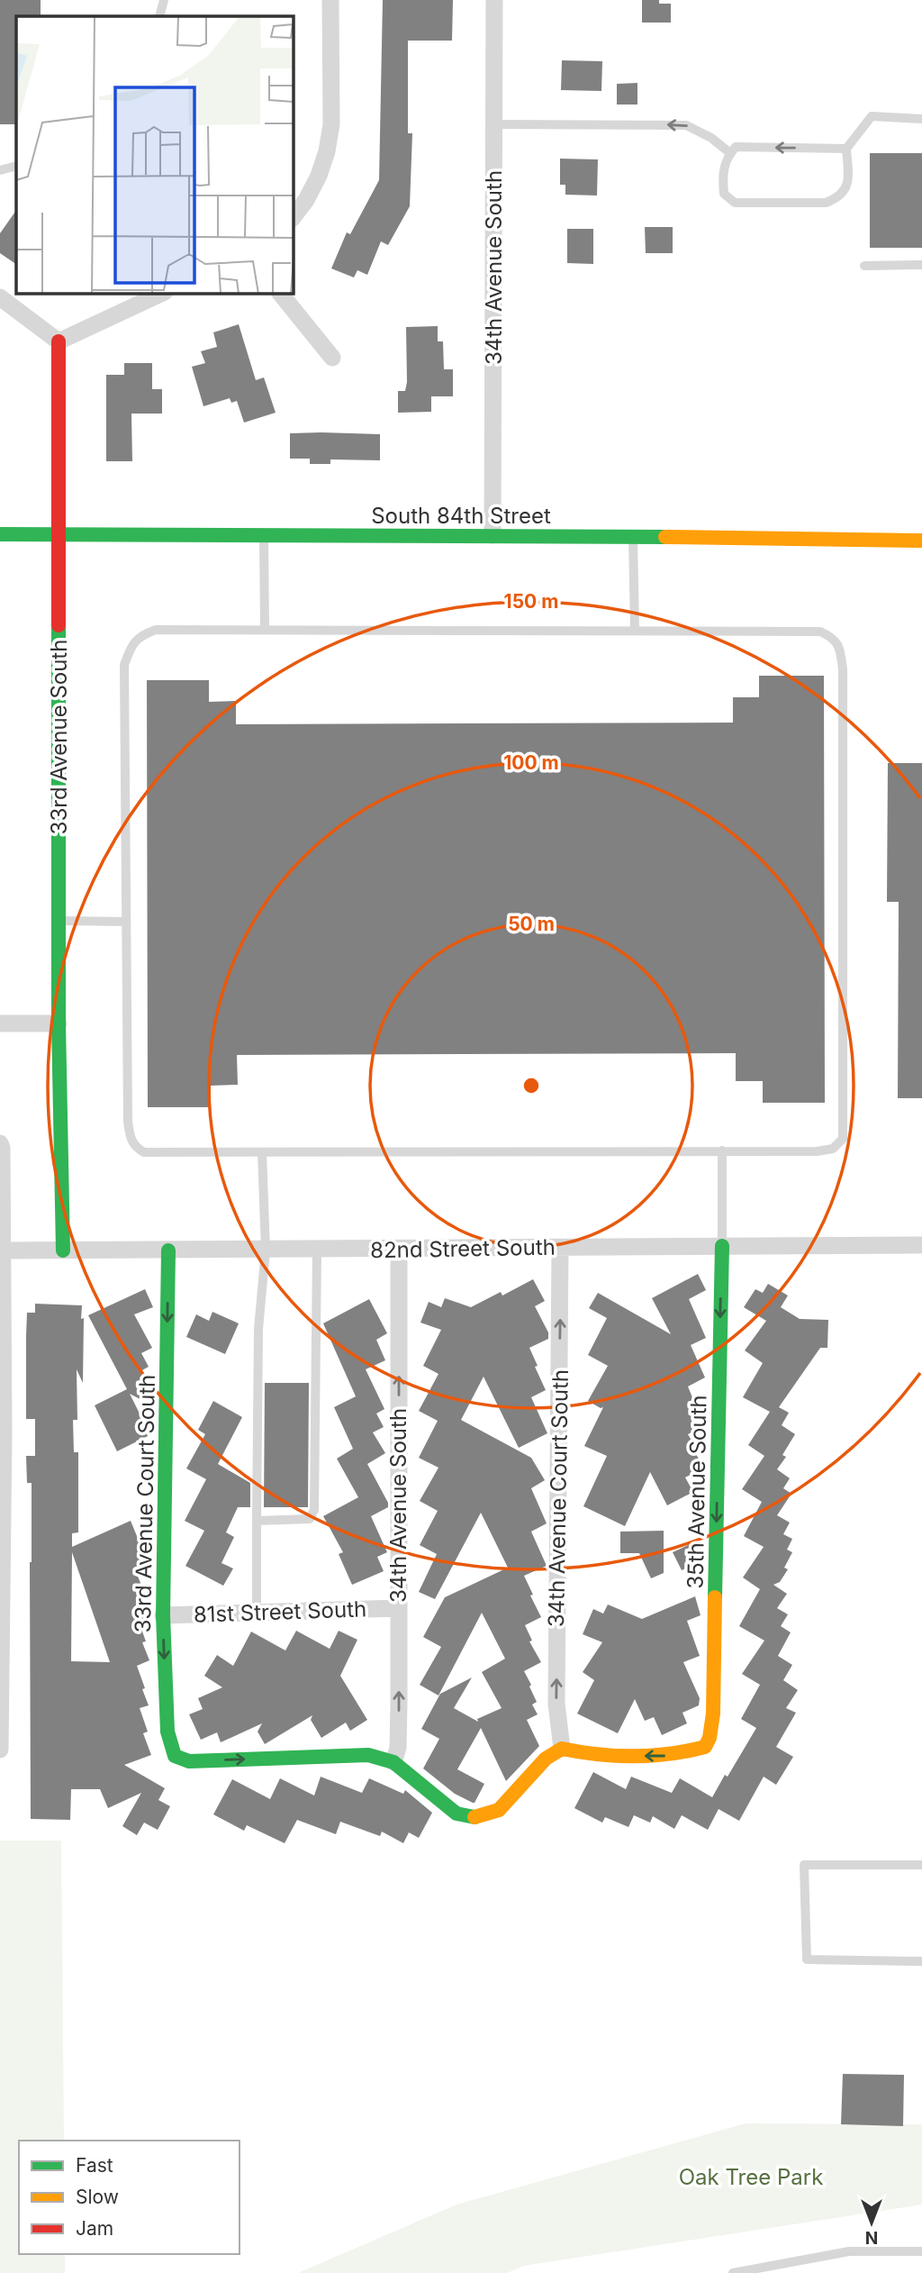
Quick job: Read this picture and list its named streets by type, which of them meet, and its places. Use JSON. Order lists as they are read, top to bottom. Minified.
{"streets":{"street":["34th Avenue South","South 84th Street","33rd Avenue South","82nd Street South","35th Avenue South","34th Avenue Court South","33rd Avenue Court South","81st Street South"]},"crossings":[["34th Avenue South","South 84th Street"],["34th Avenue South","82nd Street South"],["34th Avenue South","33rd Avenue Court South"],["34th Avenue South","81st Street South"],["South 84th Street","33rd Avenue South"],["33rd Avenue South","82nd Street South"],["82nd Street South","35th Avenue South"],["82nd Street South","34th Avenue Court South"],["82nd Street South","33rd Avenue Court South"],["35th Avenue South","34th Avenue Court South"],["33rd Avenue Court South","81st Street South"]],"one_way":["34th Avenue South","35th Avenue South","34th Avenue Court South"],"parks":["Oak Tree Park"],"legend":["Fast","Slow","Jam"],"north":"bottom","rings":["150 m","100 m","50 m"]}
